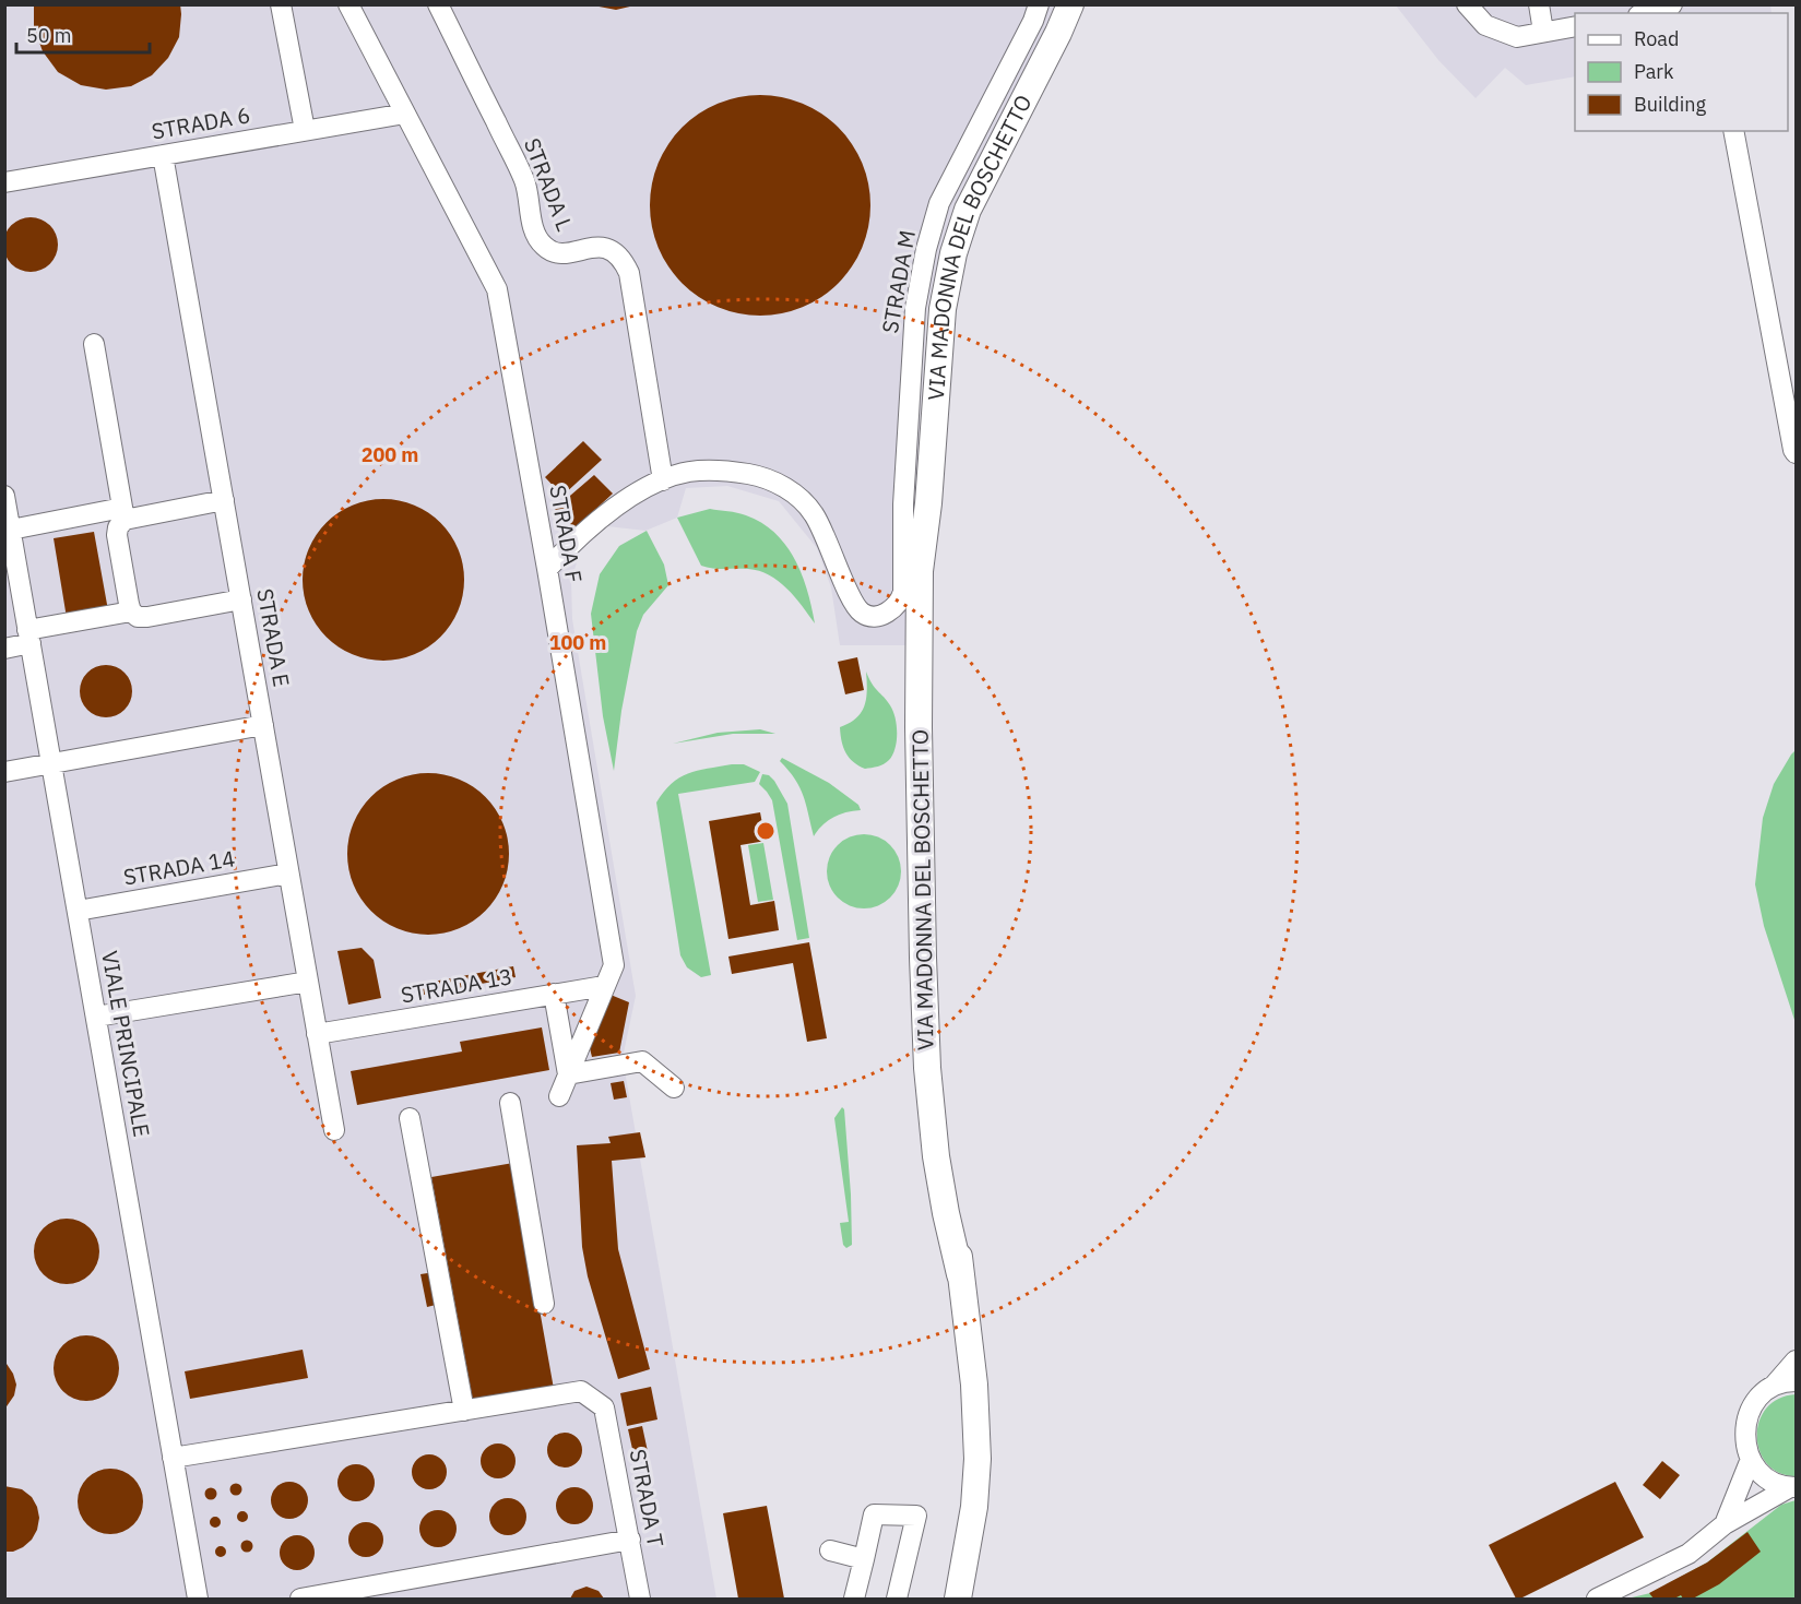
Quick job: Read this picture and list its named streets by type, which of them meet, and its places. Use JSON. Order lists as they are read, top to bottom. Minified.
{"streets":{"main road":["VIA MADONNA DEL BOSCHETTO"],"street":["STRADA 6","STRADA L","STRADA M","STRADA F","STRADA E","STRADA 14","STRADA 13","VIALE PRINCIPALE","STRADA T"]},"crossings":[["STRADA 6","STRADA F"],["STRADA 6","STRADA E"],["STRADA L","STRADA M"],["STRADA F","STRADA 13"],["STRADA E","STRADA 14"],["STRADA E","STRADA 13"],["STRADA 14","VIALE PRINCIPALE"]],"legend":["Road","Park","Building"],"scale_bar":"50 m","rings":["200 m","100 m"]}
